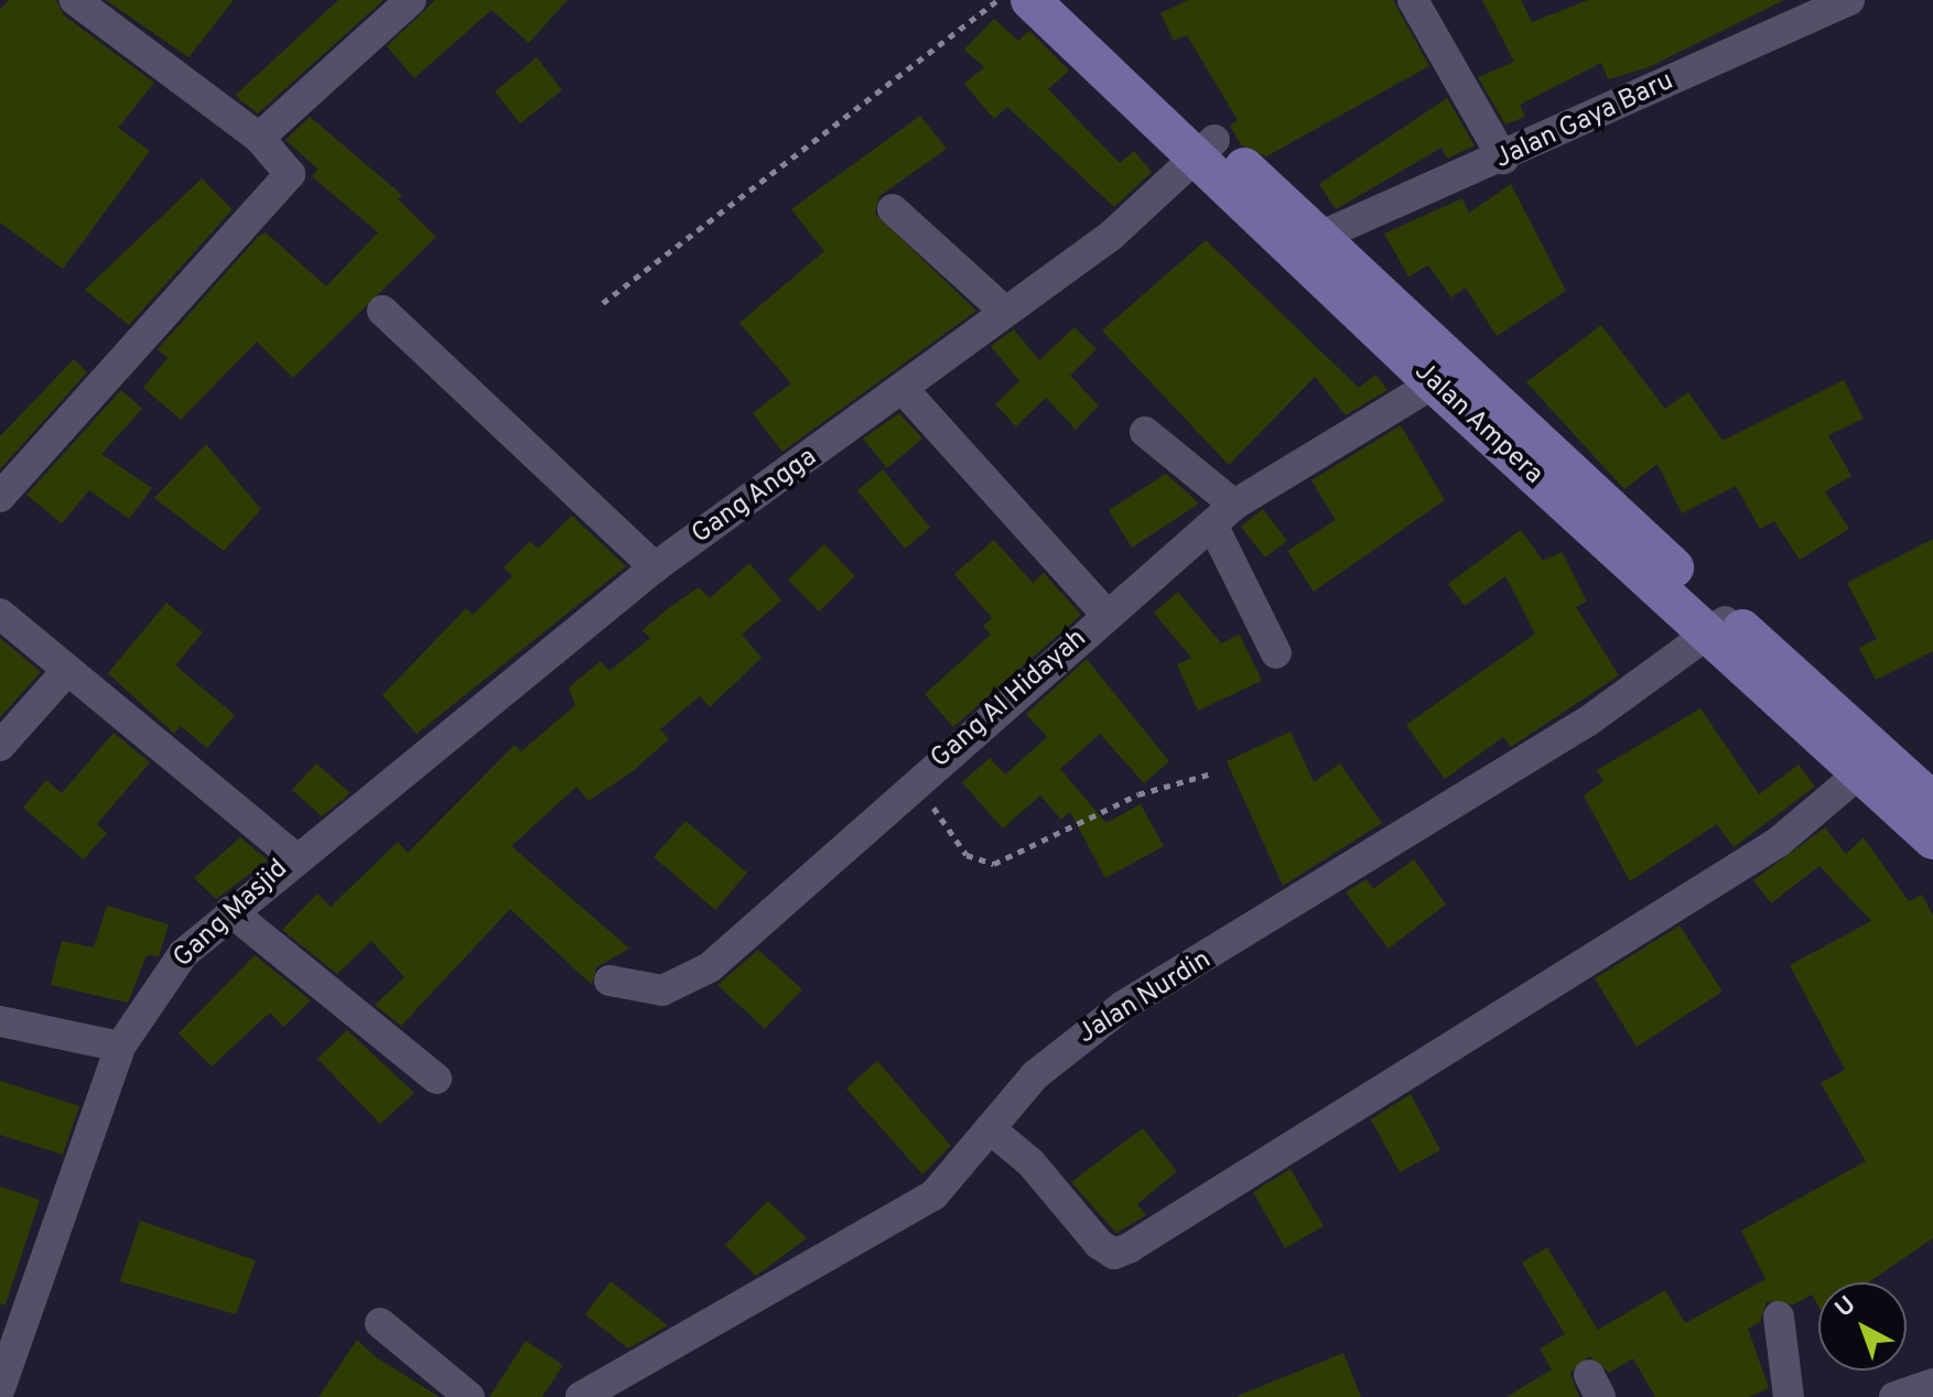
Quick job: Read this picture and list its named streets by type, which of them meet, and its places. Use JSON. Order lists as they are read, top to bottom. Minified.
{"streets":{"main road":["Jalan Ampera"],"street":["Jalan Gaya Baru","Gang Angga","Gang Al Hidayah","Gang Masjid","Jalan Nurdin"]},"crossings":[["Jalan Gaya Baru","Jalan Ampera"],["Jalan Ampera","Gang Angga"],["Jalan Ampera","Gang Al Hidayah"],["Jalan Ampera","Jalan Nurdin"],["Gang Angga","Gang Masjid"]],"north":"top left"}
